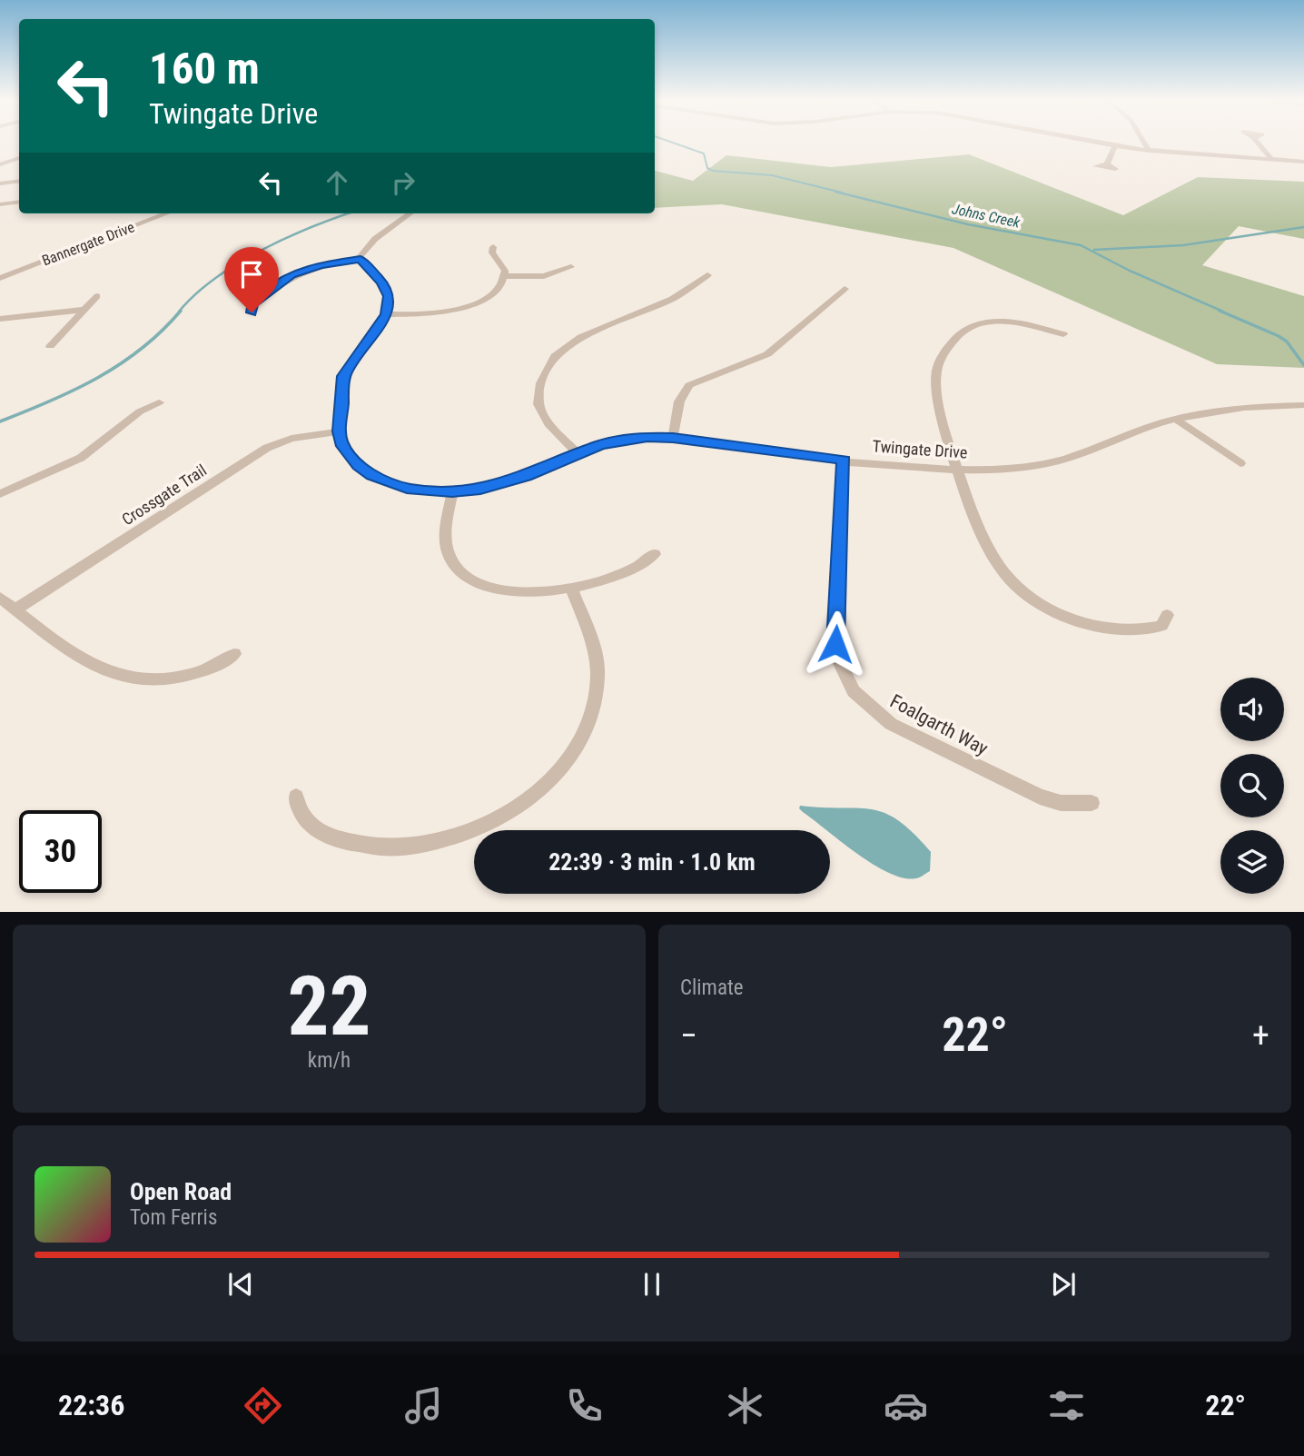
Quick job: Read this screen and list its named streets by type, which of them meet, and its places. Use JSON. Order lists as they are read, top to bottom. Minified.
{"streets":{"street":["Bannergate Drive","Twingate Drive","Crossgate Trail","Foalgarth Way"]},"crossings":[["Twingate Drive","Crossgate Trail"],["Twingate Drive","Foalgarth Way"]],"water":["Johns Creek"],"page":{"turn":["160 m","Twingate Drive"],"limit":"30","trip":"22:39 · 3 min · 1.0 km","tile":[["22","km/h"],"Climate"],"heat":["−","22°","+"],"song":["Open Road","Tom Ferris"],"tabs":["22:36","22°"]}}
